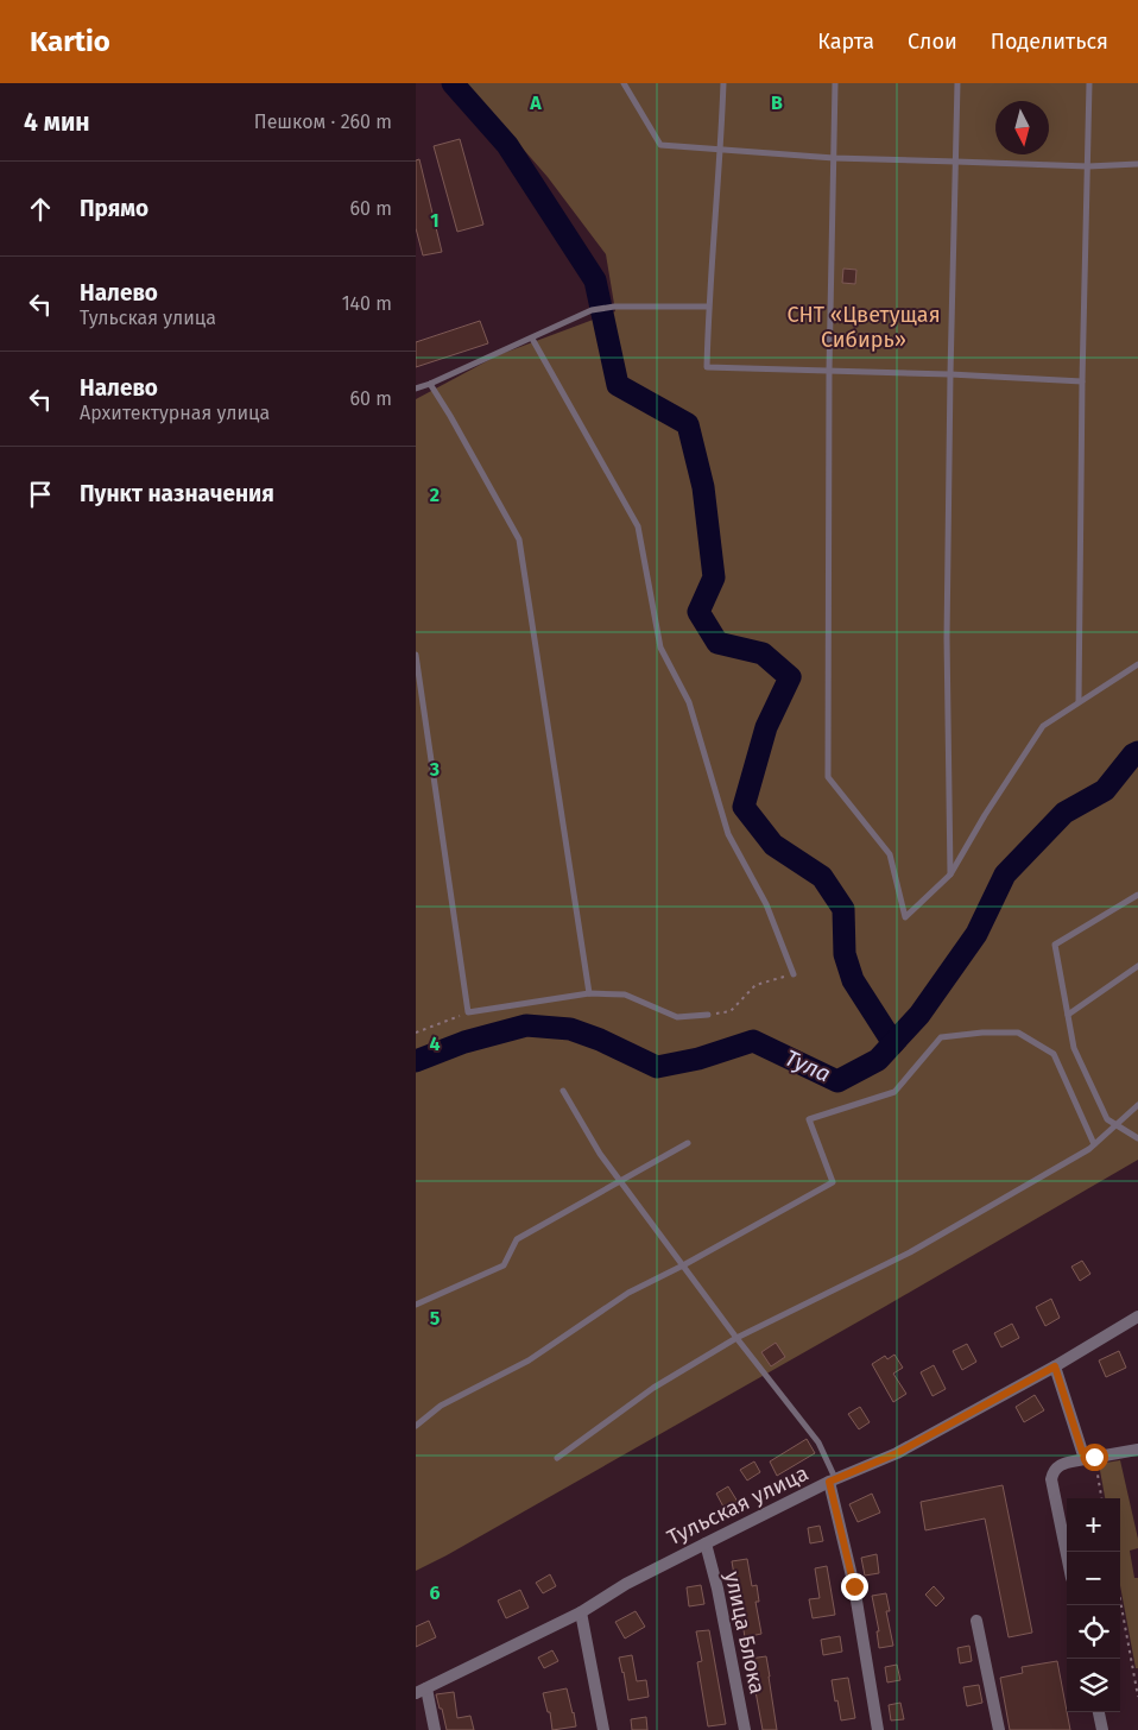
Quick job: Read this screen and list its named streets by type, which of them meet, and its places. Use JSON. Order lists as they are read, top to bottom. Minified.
{"streets":{"street":["Тульская улица","улица Блока"]},"crossings":[["Тульская улица","улица Блока"]],"water":["Тула"],"parks":["СНТ «Цветущая Сибирь»"],"north":"bottom","page":{"header":"Kartio","nav":["Карта","Слои","Поделиться"],"heading":["4 мин","Пешком · 260 m"],"list":[["Прямо","60 m"],["Налево","Тульская улица","140 m"],["Налево","Архитектурная улица","60 m"],"Пункт назначения"],"map_buttons":["+","−"]},"grid":{"columns":["A","B"],"rows":["1","2","3","4","5","6"]}}
